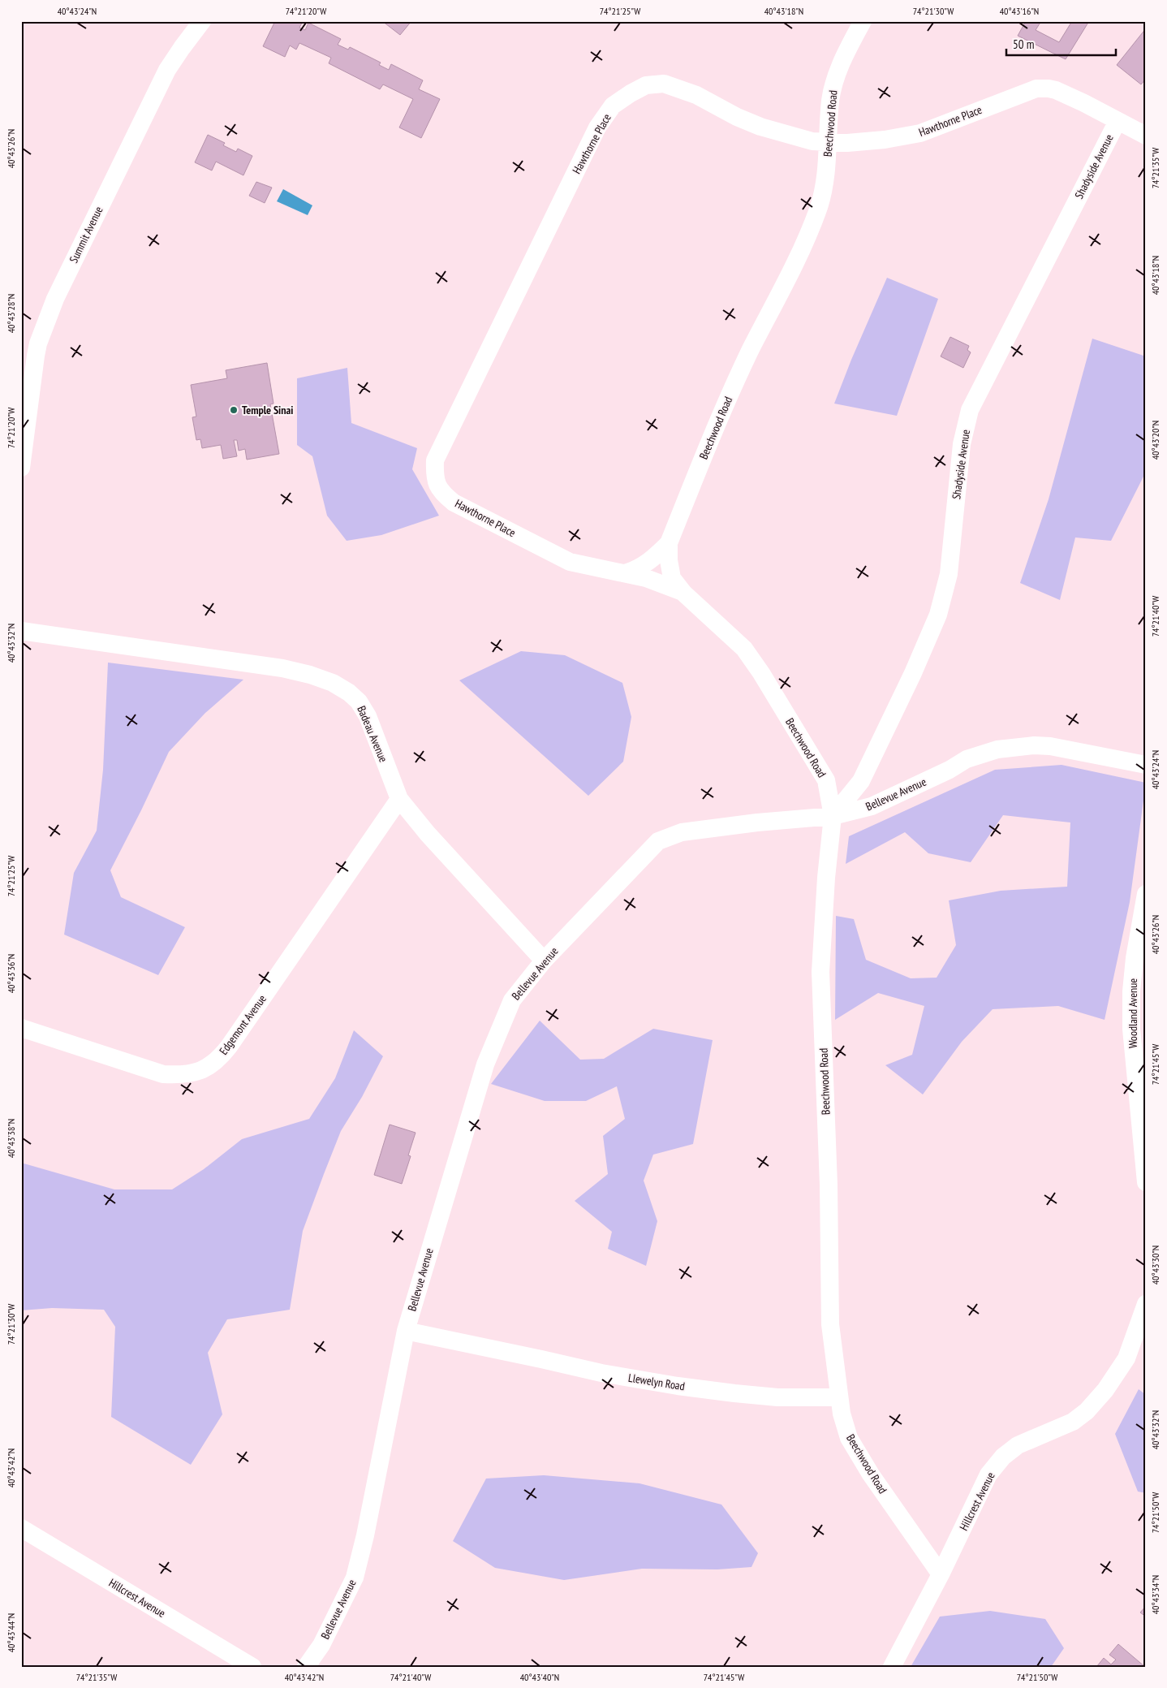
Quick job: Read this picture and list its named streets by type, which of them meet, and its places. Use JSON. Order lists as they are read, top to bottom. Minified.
{"streets":{"street":["Hawthorne Place","Beechwood Road","Shadyside Avenue","Summit Avenue","Badeau Avenue","Bellevue Avenue","Woodland Avenue","Edgemont Avenue","Llewelyn Road","Hillcrest Avenue"]},"crossings":[["Hawthorne Place","Beechwood Road"],["Hawthorne Place","Shadyside Avenue"],["Beechwood Road","Shadyside Avenue"],["Beechwood Road","Bellevue Avenue"],["Beechwood Road","Llewelyn Road"],["Beechwood Road","Hillcrest Avenue"],["Shadyside Avenue","Bellevue Avenue"],["Badeau Avenue","Bellevue Avenue"],["Badeau Avenue","Edgemont Avenue"],["Bellevue Avenue","Llewelyn Road"]],"places":["Temple Sinai"],"scale_bar":"50 m","coordinates":["40°43'24\"N","74°21'20\"W","74°21'25\"W","40°43'18\"N","74°21'30\"W","40°43'16\"N","40°43'26\"N","74°21'35\"W","40°43'28\"N","40°43'20\"N","74°21'40\"W","40°43'32\"N","40°43'36\"N","74°21'45\"W","40°43'38\"N","40°43'30\"N","40°43'42\"N","74°21'50\"W","40°43'34\"N","40°43'44\"N","40°43'40\"N"]}
